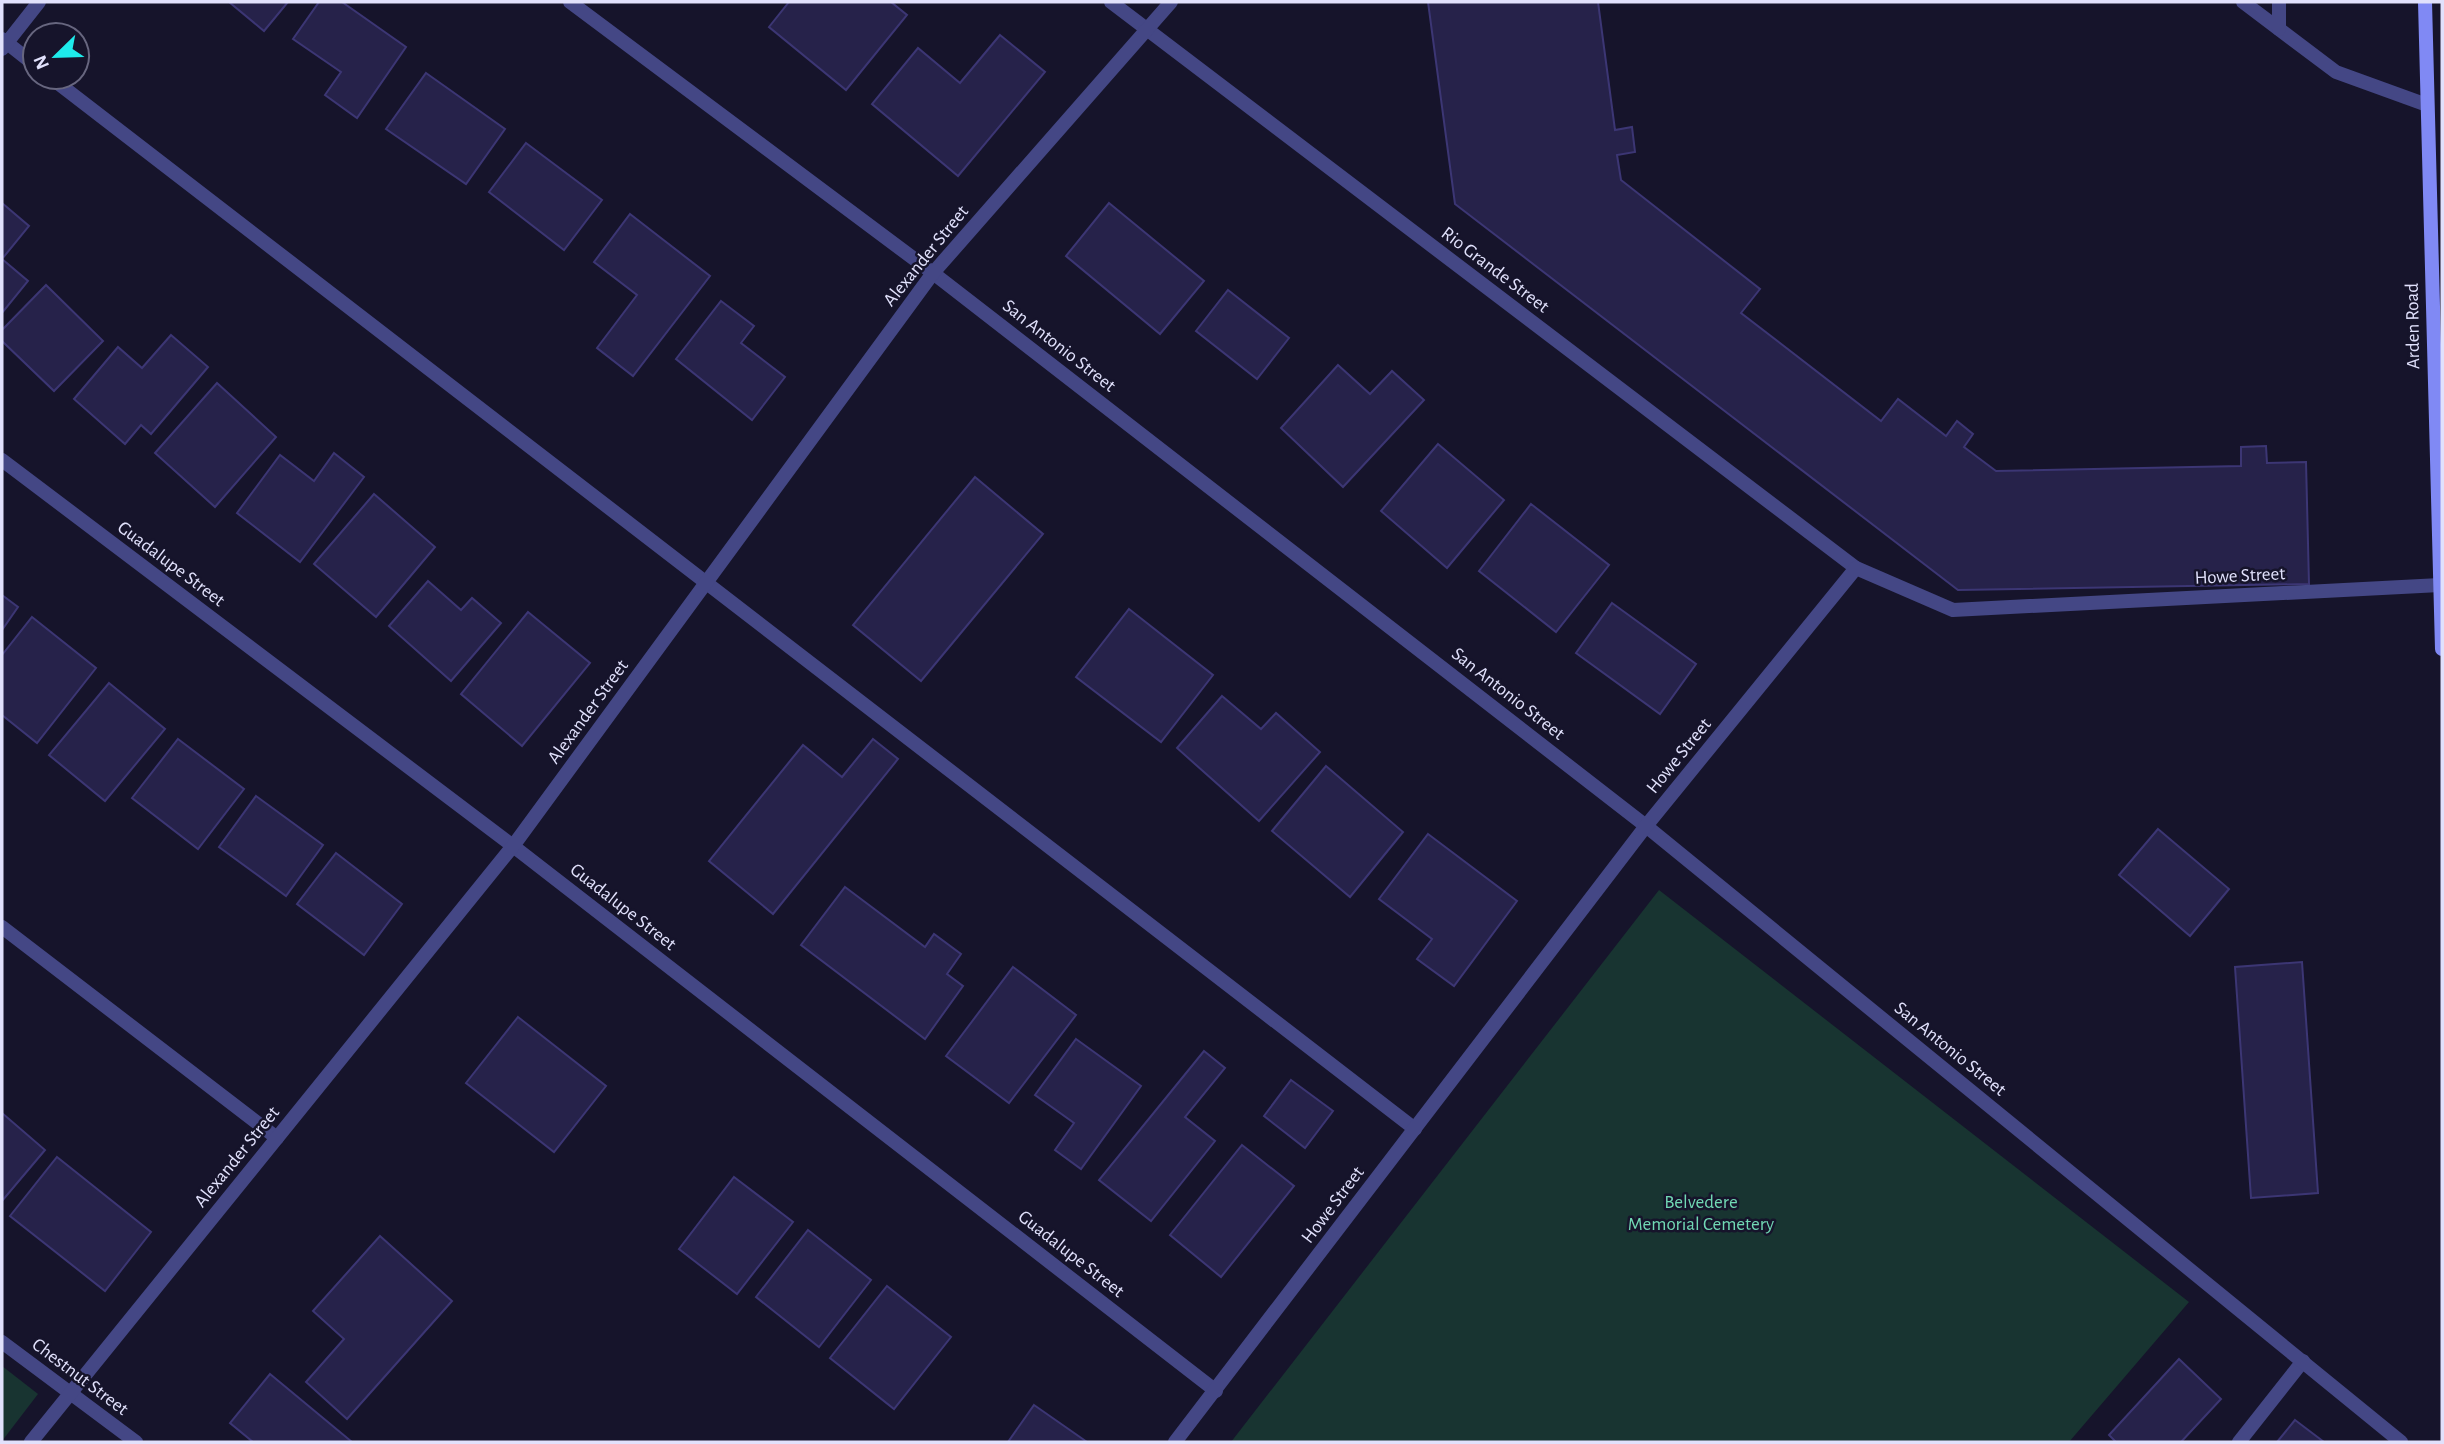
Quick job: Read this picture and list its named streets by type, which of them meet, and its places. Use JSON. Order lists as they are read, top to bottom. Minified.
{"streets":{"main road":["Arden Road"],"street":["Alexander Street","Rio Grande Street","San Antonio Street","Guadalupe Street","Howe Street","Chestnut Street"]},"crossings":[["Alexander Street","Rio Grande Street"],["Alexander Street","San Antonio Street"],["Alexander Street","Guadalupe Street"],["Alexander Street","Chestnut Street"],["Rio Grande Street","Howe Street"],["Arden Road","Howe Street"],["San Antonio Street","Howe Street"],["Guadalupe Street","Howe Street"]],"parks":["Belvedere Memorial Cemetery"],"north":"bottom left"}
